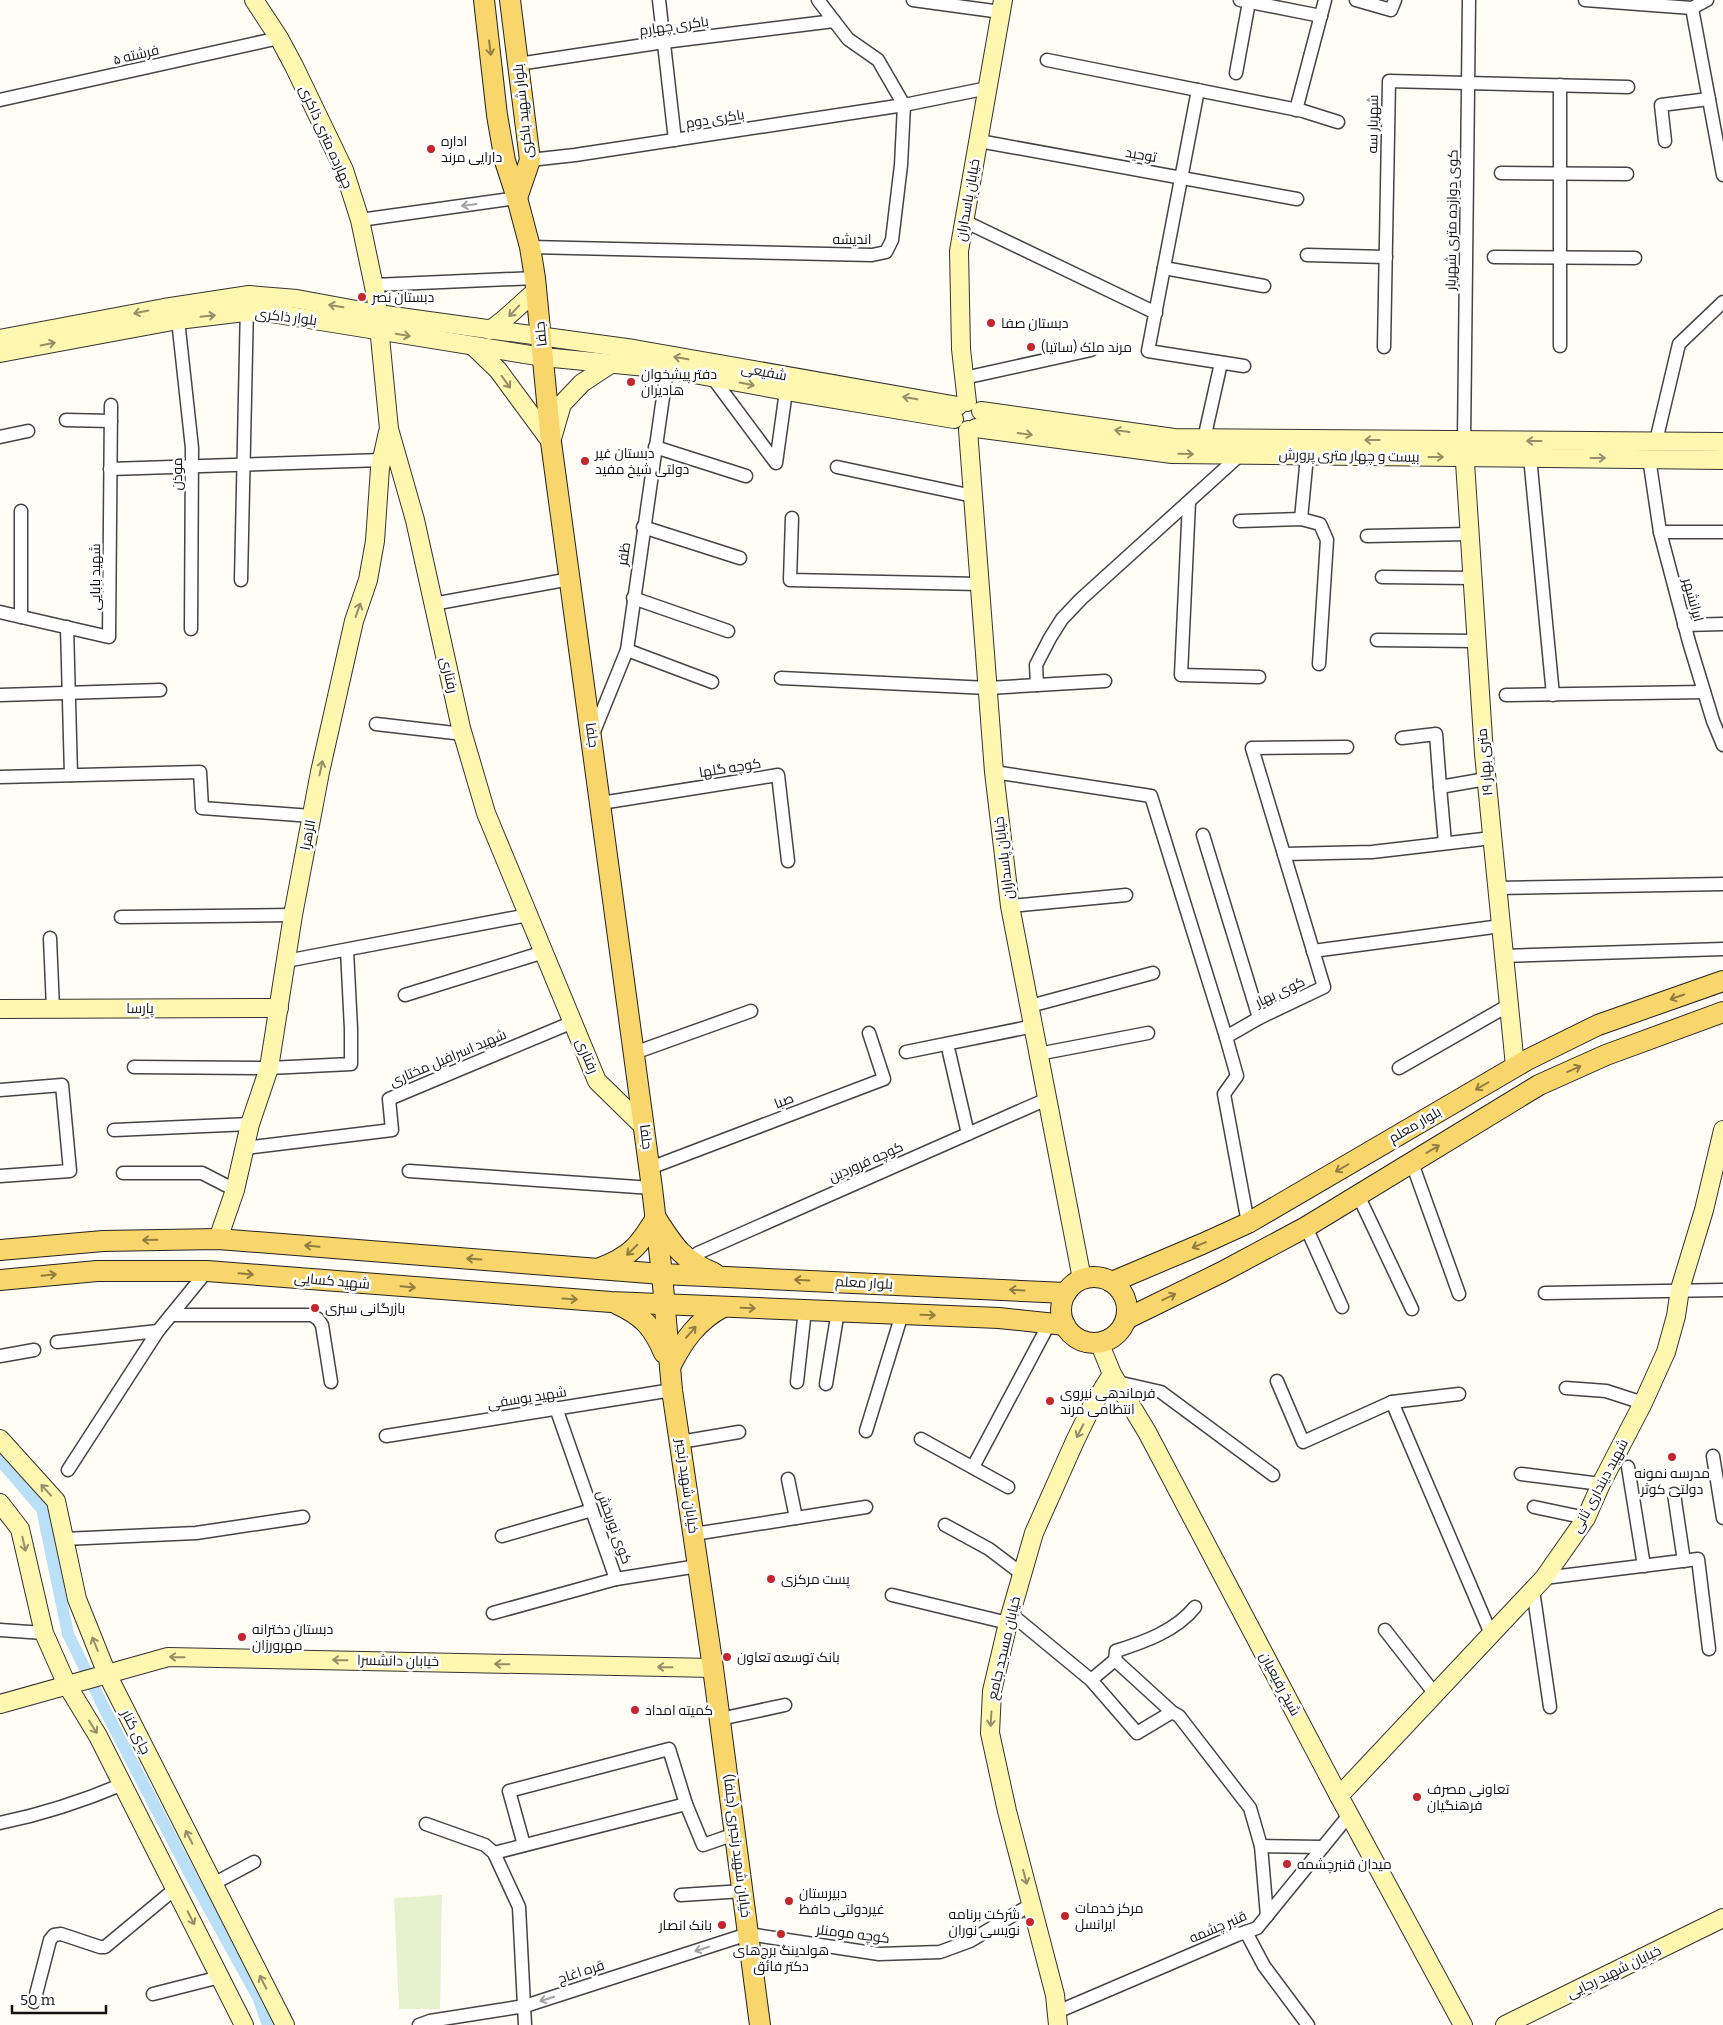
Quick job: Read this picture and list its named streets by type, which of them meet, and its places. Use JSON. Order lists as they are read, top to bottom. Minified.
{"streets":{"main road":["بلوار شهید باکری","جلفا","بلوار معلم","شهید کسایی","خیابان شهید رنجبر","خیابان شهید رنجبری (جلفا)"],"street":["باکری چهارم","فرشته ۵","باکری دوم","شهریار سه","چهارده متری ذاکری","توحید","خیابان پاسداران","کوی دوازده متری شهریار","اندیشه","بلوار ذاکری","شفیعی","بیست و چهار متری پرورش","موذن","ظفر","شهید بابایی","ایرانشهر","رفتاری","۱۹ متری بهار","کوچه گلها","الزهرا","کوی بهار","پارسا","شهید اسرافیل مختاری","صبا","کوچه فروردین","شهید یوسفی","شهید دینداری ثانی","کوی نوربخش","خیابان مسجد جامع","خیابان دانشسرا","شیخ رفیعیان","چای کنار","قنبر چشمه","کوچه مومنلر","قره اغاج","خیابان شهید رجایی"]},"crossings":[["باکری چهارم","بلوار شهید باکری"],["فرشته ۵","چهارده متری ذاکری"],["بلوار شهید باکری","باکری دوم"],["بلوار شهید باکری","جلفا"],["باکری دوم","خیابان پاسداران"],["باکری دوم","اندیشه"],["شهریار سه","کوی دوازده متری شهریار"],["چهارده متری ذاکری","بلوار ذاکری"],["چهارده متری ذاکری","رفتاری"],["چهارده متری ذاکری","الزهرا"],["توحید","خیابان پاسداران"],["خیابان پاسداران","شفیعی"],["خیابان پاسداران","بیست و چهار متری پرورش"],["خیابان پاسداران","بلوار معلم"],["خیابان پاسداران","کوچه فروردین"],["خیابان پاسداران","شیخ رفیعیان"],["کوی دوازده متری شهریار","بیست و چهار متری پرورش"],["کوی دوازده متری شهریار","۱۹ متری بهار"],["اندیشه","جلفا"],["بلوار ذاکری","جلفا"],["بلوار ذاکری","شفیعی"],["بلوار ذاکری","موذن"],["جلفا","شفیعی"],["جلفا","ظفر"],["جلفا","رفتاری"],["جلفا","کوچه گلها"],["جلفا","صبا"],["جلفا","بلوار معلم"],["جلفا","شهید کسایی"],["جلفا","خیابان شهید رنجبر"],["شفیعی","بیست و چهار متری پرورش"],["شفیعی","ظفر"],["بیست و چهار متری پرورش","ایرانشهر"],["بیست و چهار متری پرورش","۱۹ متری بهار"],["رفتاری","الزهرا"],["رفتاری","شهید اسرافیل مختاری"],["۱۹ متری بهار","بلوار معلم"],["الزهرا","پارسا"],["الزهرا","شهید اسرافیل مختاری"],["بلوار معلم","شیخ رفیعیان"],["شهید کسایی","خیابان شهید رنجبر"],["شهید یوسفی","خیابان شهید رنجبر"],["شهید یوسفی","کوی نوربخش"],["خیابان شهید رنجبر","کوی نوربخش"],["خیابان شهید رنجبر","خیابان دانشسرا"],["خیابان شهید رنجبر","خیابان شهید رنجبری (جلفا)"],["شهید دینداری ثانی","شیخ رفیعیان"],["خیابان مسجد جامع","شیخ رفیعیان"],["خیابان مسجد جامع","قنبر چشمه"],["خیابان مسجد جامع","کوچه مومنلر"],["خیابان دانشسرا","چای کنار"],["خیابان دانشسرا","خیابان شهید رنجبری (جلفا)"],["شیخ رفیعیان","قنبر چشمه"],["خیابان شهید رنجبری (جلفا)","کوچه مومنلر"],["خیابان شهید رنجبری (جلفا)","قره اغاج"],["کوچه مومنلر","قره اغاج"]],"one_way":["قره اغاج"],"places":["اداره دارایی مرند","دبستان نصر","دبستان صفا","مرند ملک (ساتیا)","دفتر پیشخوان هادیران","دبستان غیر دولتی شیخ مفید","بازرگانی سبزی","فرماندهی نیروی انتظامی مرند","مدرسه نمونه دولتی کوثر","پست مرکزی","دبستان دخترانه مهرورزان","بانک توسعه تعاون","کمیته امداد","تعاونی مصرف فرهنگیان","میدان قنبرچشمه","دبیرستان غیردولتی حافظ","مرکز خدمات ایرانسل","شرکت برنامه نویسی نوران","بانک انصار","هولدینگ برج‌های دکتر فائق"],"scale_bar":"50 m"}
